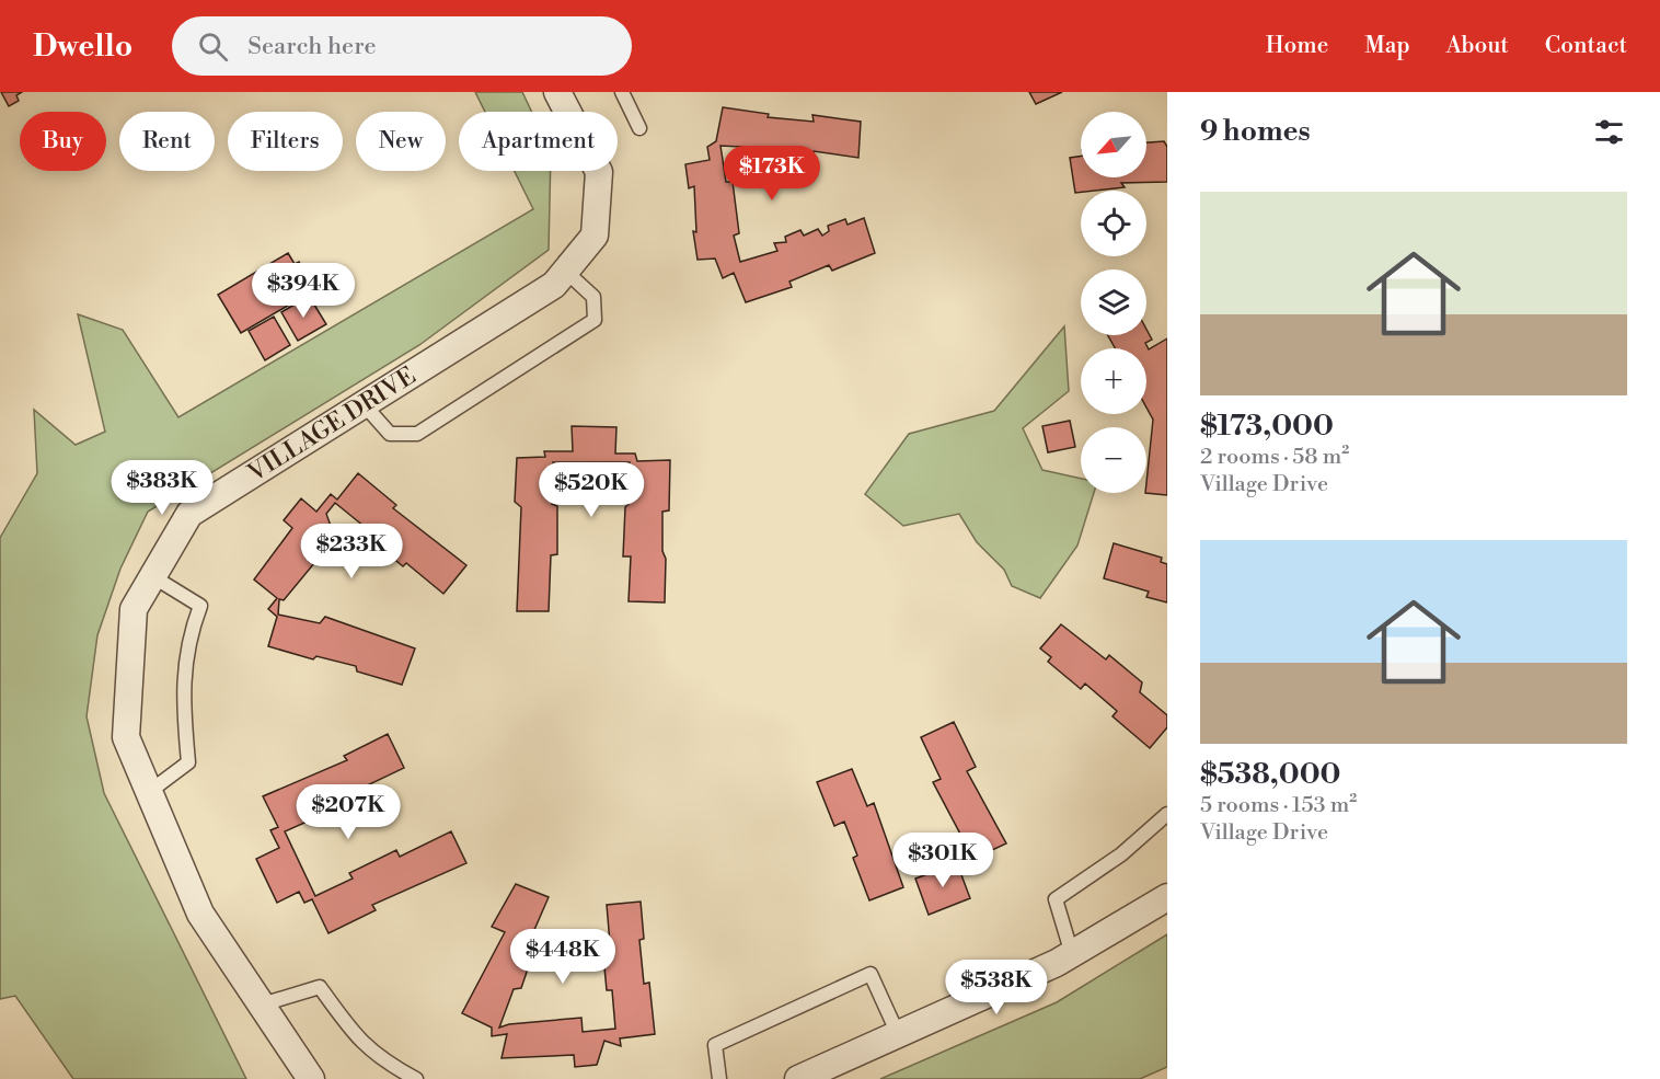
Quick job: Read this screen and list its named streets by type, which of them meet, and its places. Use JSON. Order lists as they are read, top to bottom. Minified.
{"streets":{"street":["VILLAGE DRIVE"]},"north":"bottom left","page":{"header":"Dwello","search":"Search here","nav":["Home","Map","About","Contact"],"heading":"9 homes","map_buttons":["+","−"],"chip":["Buy","Rent","Filters","New","Apartment"],"price":["$173K","$394K","$383K","$520K","$233K","$207K","$301K","$448K","$538K"],"list":[{"name":"$173,000","note":"2 rooms · 58 m² · Village Drive"},{"name":"$538,000","note":"5 rooms · 153 m² · Village Drive"}]}}
